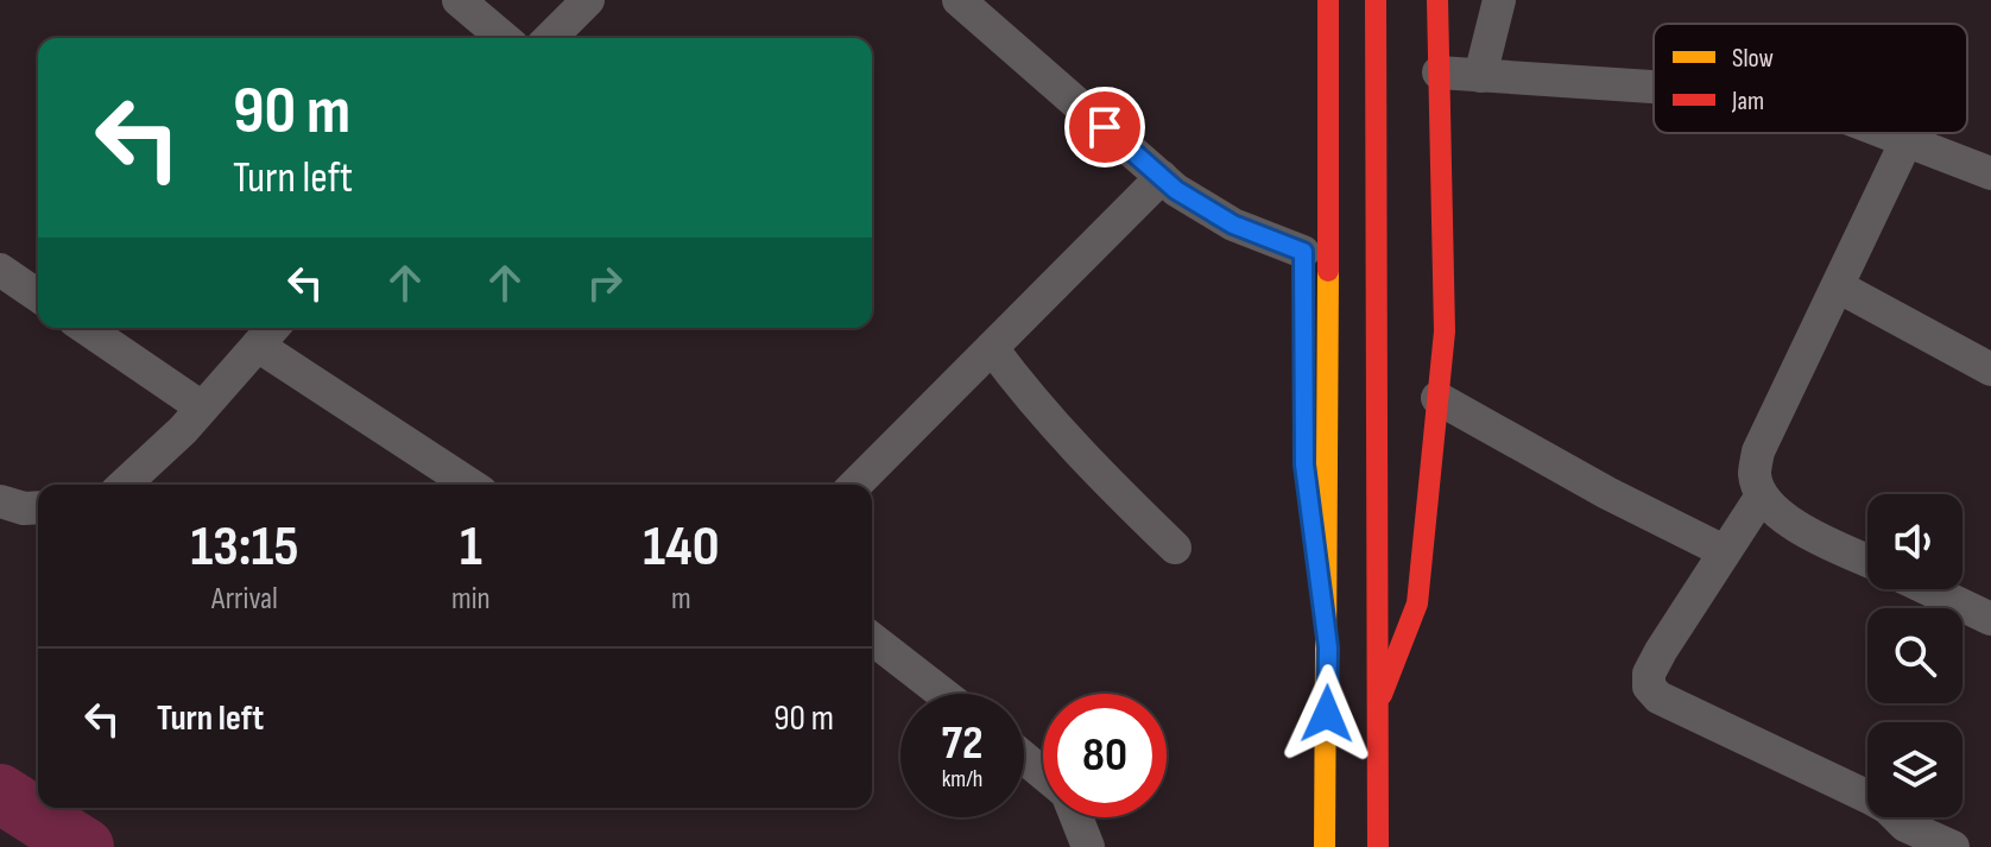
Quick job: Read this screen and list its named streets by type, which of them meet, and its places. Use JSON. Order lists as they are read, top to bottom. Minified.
{"legend":["Slow","Jam"],"page":{"turn":["90 m","Turn left"],"eta":["13:15","Arrival","1","min","140","m"],"list":[{"name":"Turn left","value":"90 m"}],"speed":"72 km/h","limit":"80"}}
